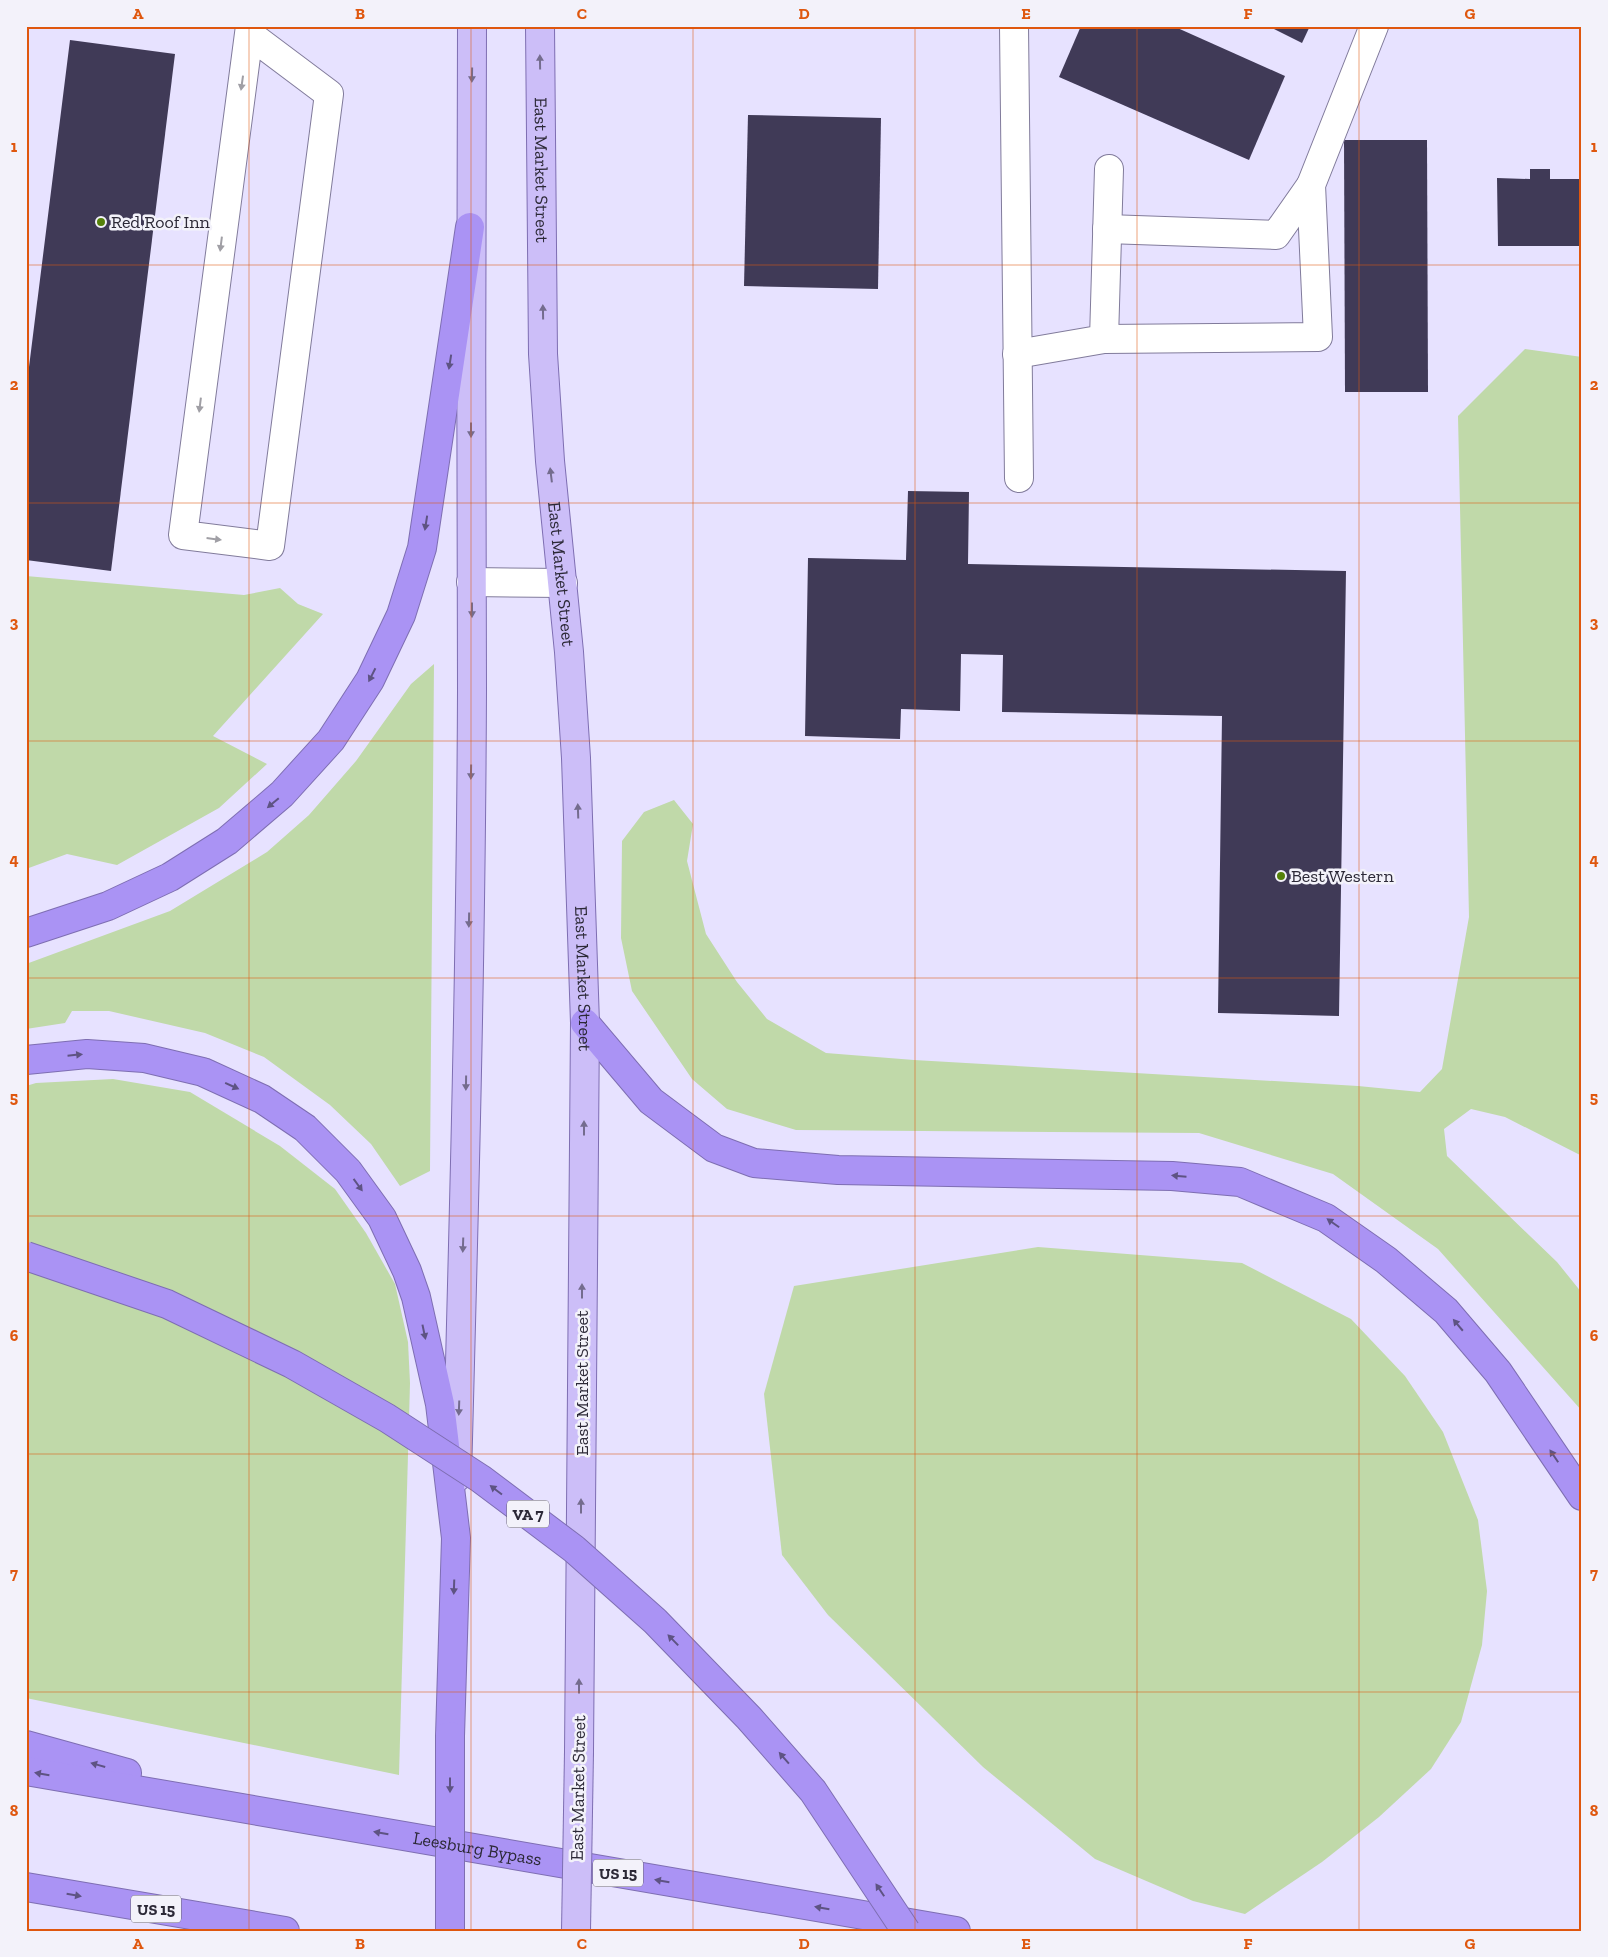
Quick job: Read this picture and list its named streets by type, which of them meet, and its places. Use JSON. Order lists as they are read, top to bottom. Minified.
{"streets":{"highway":["VA 7","Leesburg Bypass","US 15"],"main road":["East Market Street"]},"places":["Red Roof Inn","Best Western"],"grid":{"columns":["A","B","C","D","E","F","G"],"rows":["1","2","3","4","5","6","7","8"]}}
